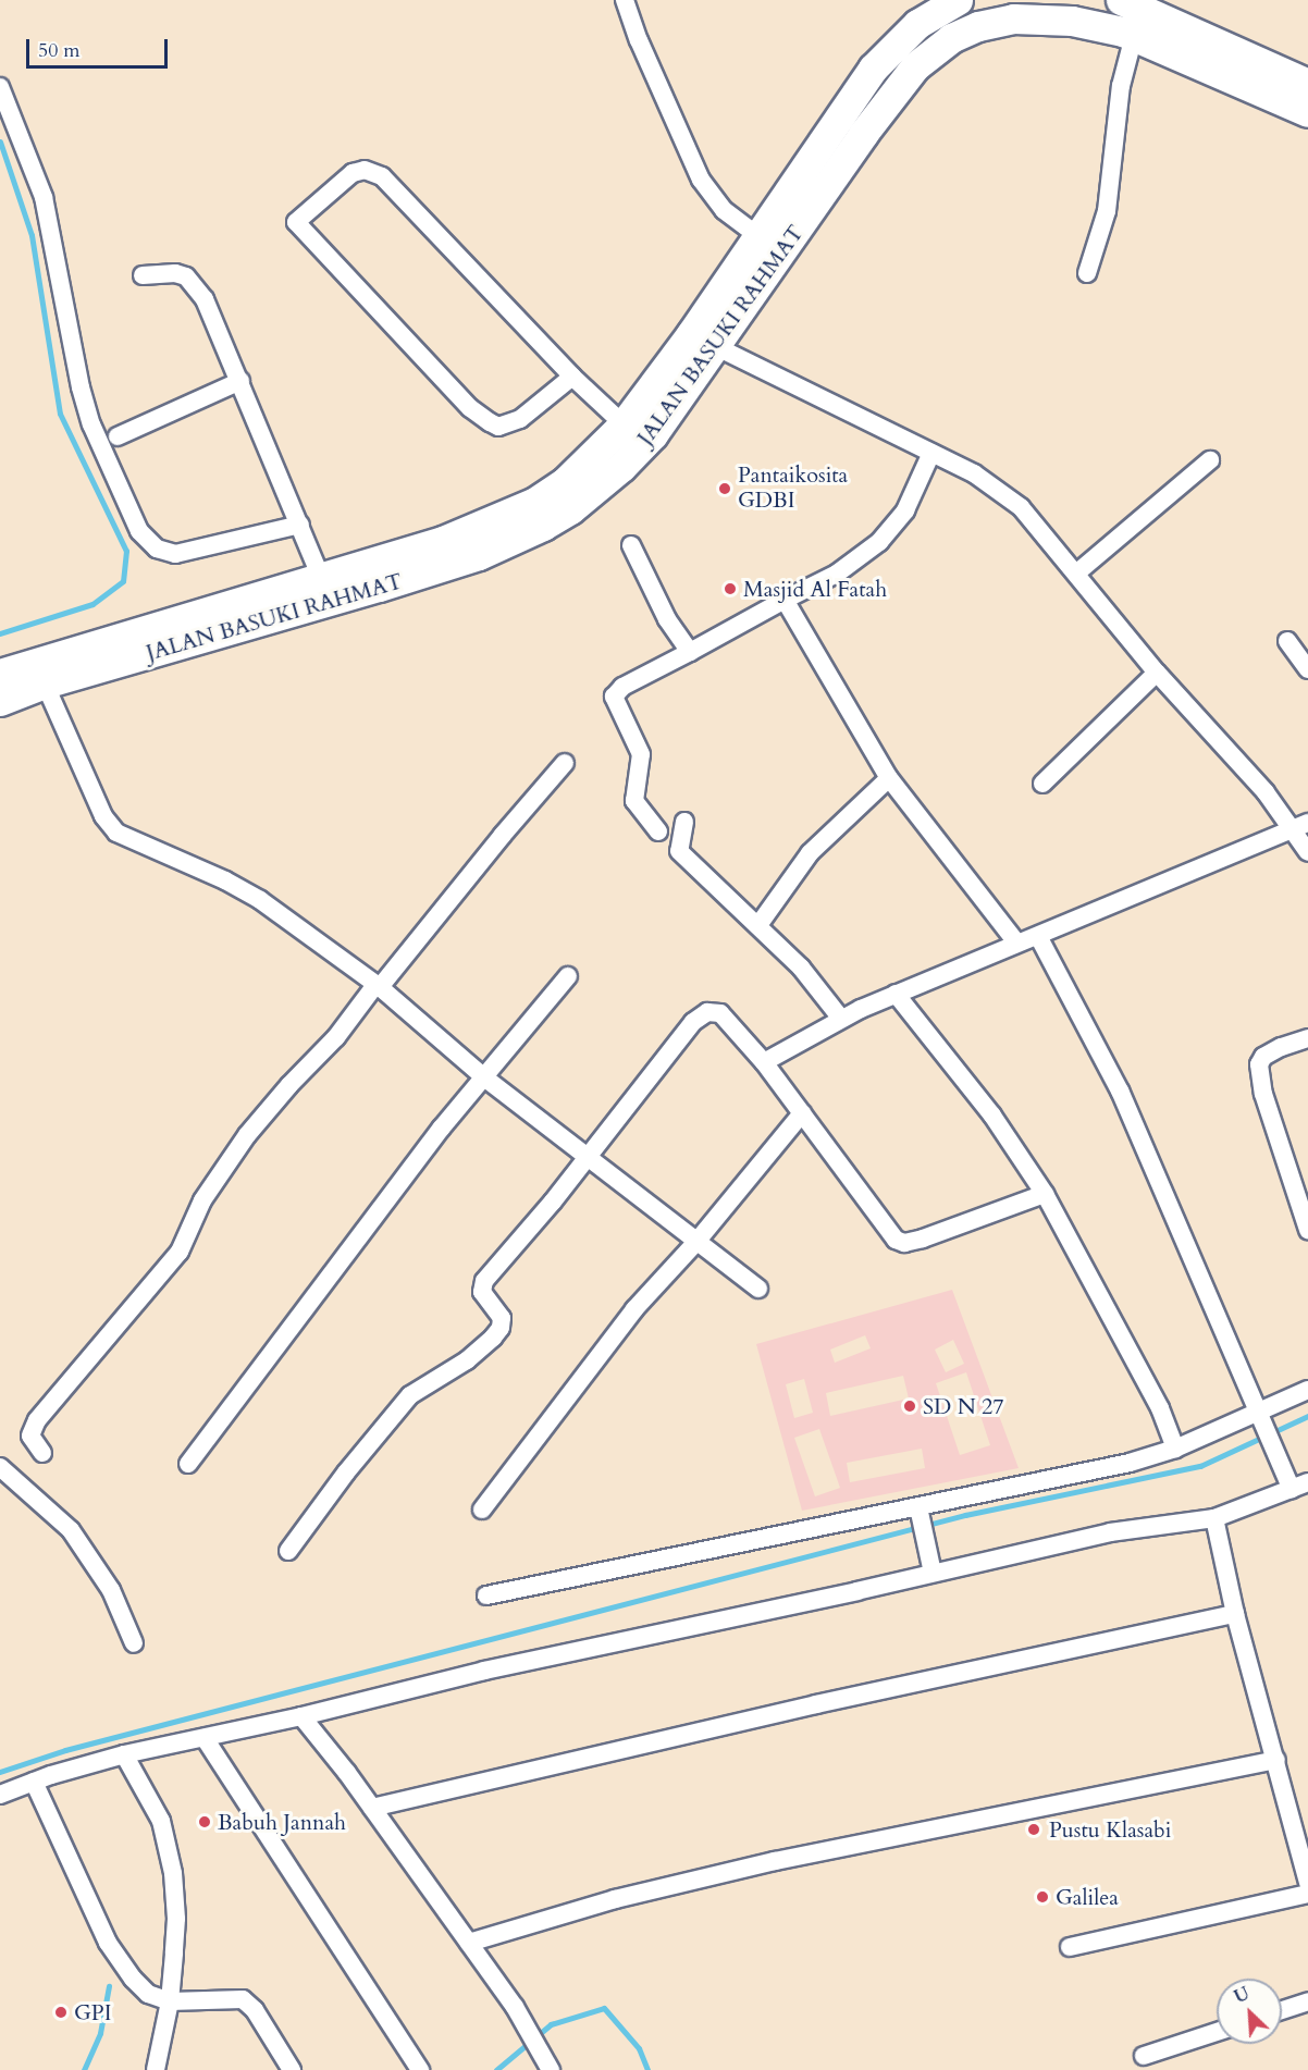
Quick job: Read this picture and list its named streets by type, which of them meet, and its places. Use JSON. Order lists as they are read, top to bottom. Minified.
{"streets":{"highway":["JALAN BASUKI RAHMAT"]},"places":["Pantaikosita GDBI","Masjid Al Fatah","SD N 27","Babuh Jannah","Pustu Klasabi","Galilea","GPI"],"scale_bar":"50 m","north":"top left"}
